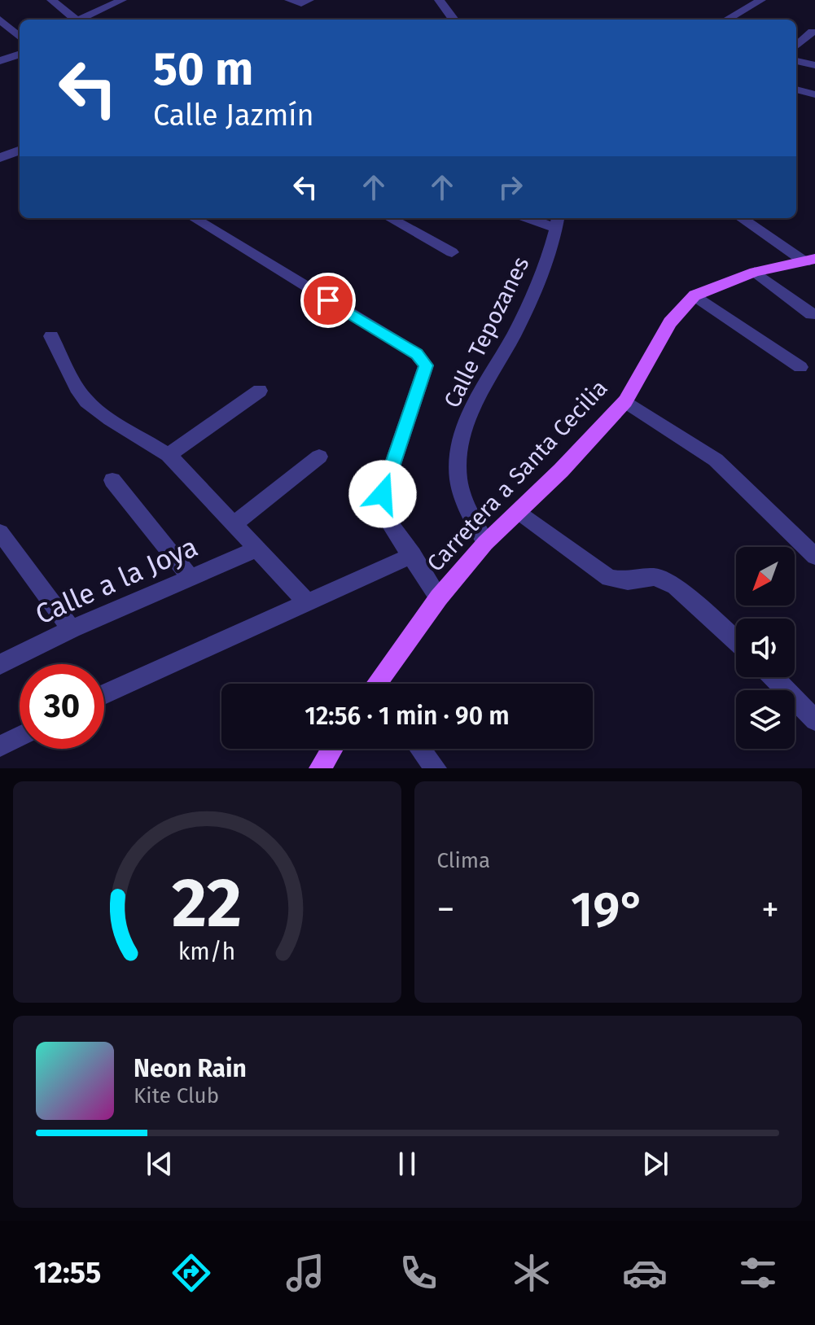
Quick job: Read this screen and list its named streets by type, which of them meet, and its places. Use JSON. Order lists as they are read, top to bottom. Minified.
{"streets":{"main road":["Carretera a Santa Cecilia"],"street":["Calle Tepozanes","Calle a la Joya"]},"crossings":[["Calle Tepozanes","Carretera a Santa Cecilia"]],"north":"bottom left","page":{"turn":["50 m","Calle Jazmín"],"limit":"30","trip":"12:56 · 1 min · 90 m","tile":"Clima","heat":["−","19°","+"],"song":["Neon Rain","Kite Club"],"tabs":"12:55","gauge":["22","km/h"]}}
